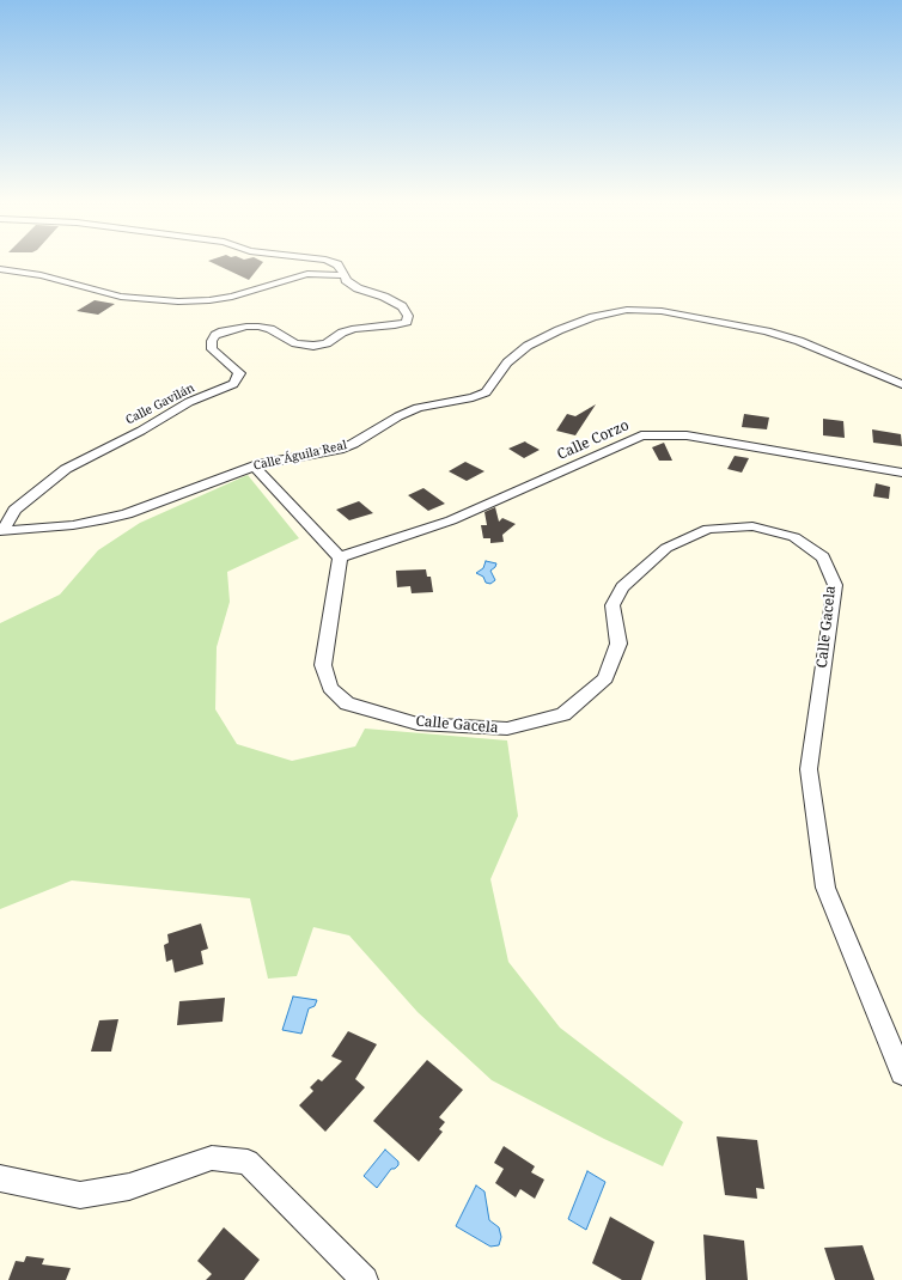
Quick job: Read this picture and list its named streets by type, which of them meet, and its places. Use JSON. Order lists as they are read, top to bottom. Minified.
{"streets":{"street":["Calle Gavilán","Calle Corzo","Calle Águila Real","Calle Gacela"]},"crossings":[["Calle Gavilán","Calle Águila Real"],["Calle Corzo","Calle Gacela"]]}
